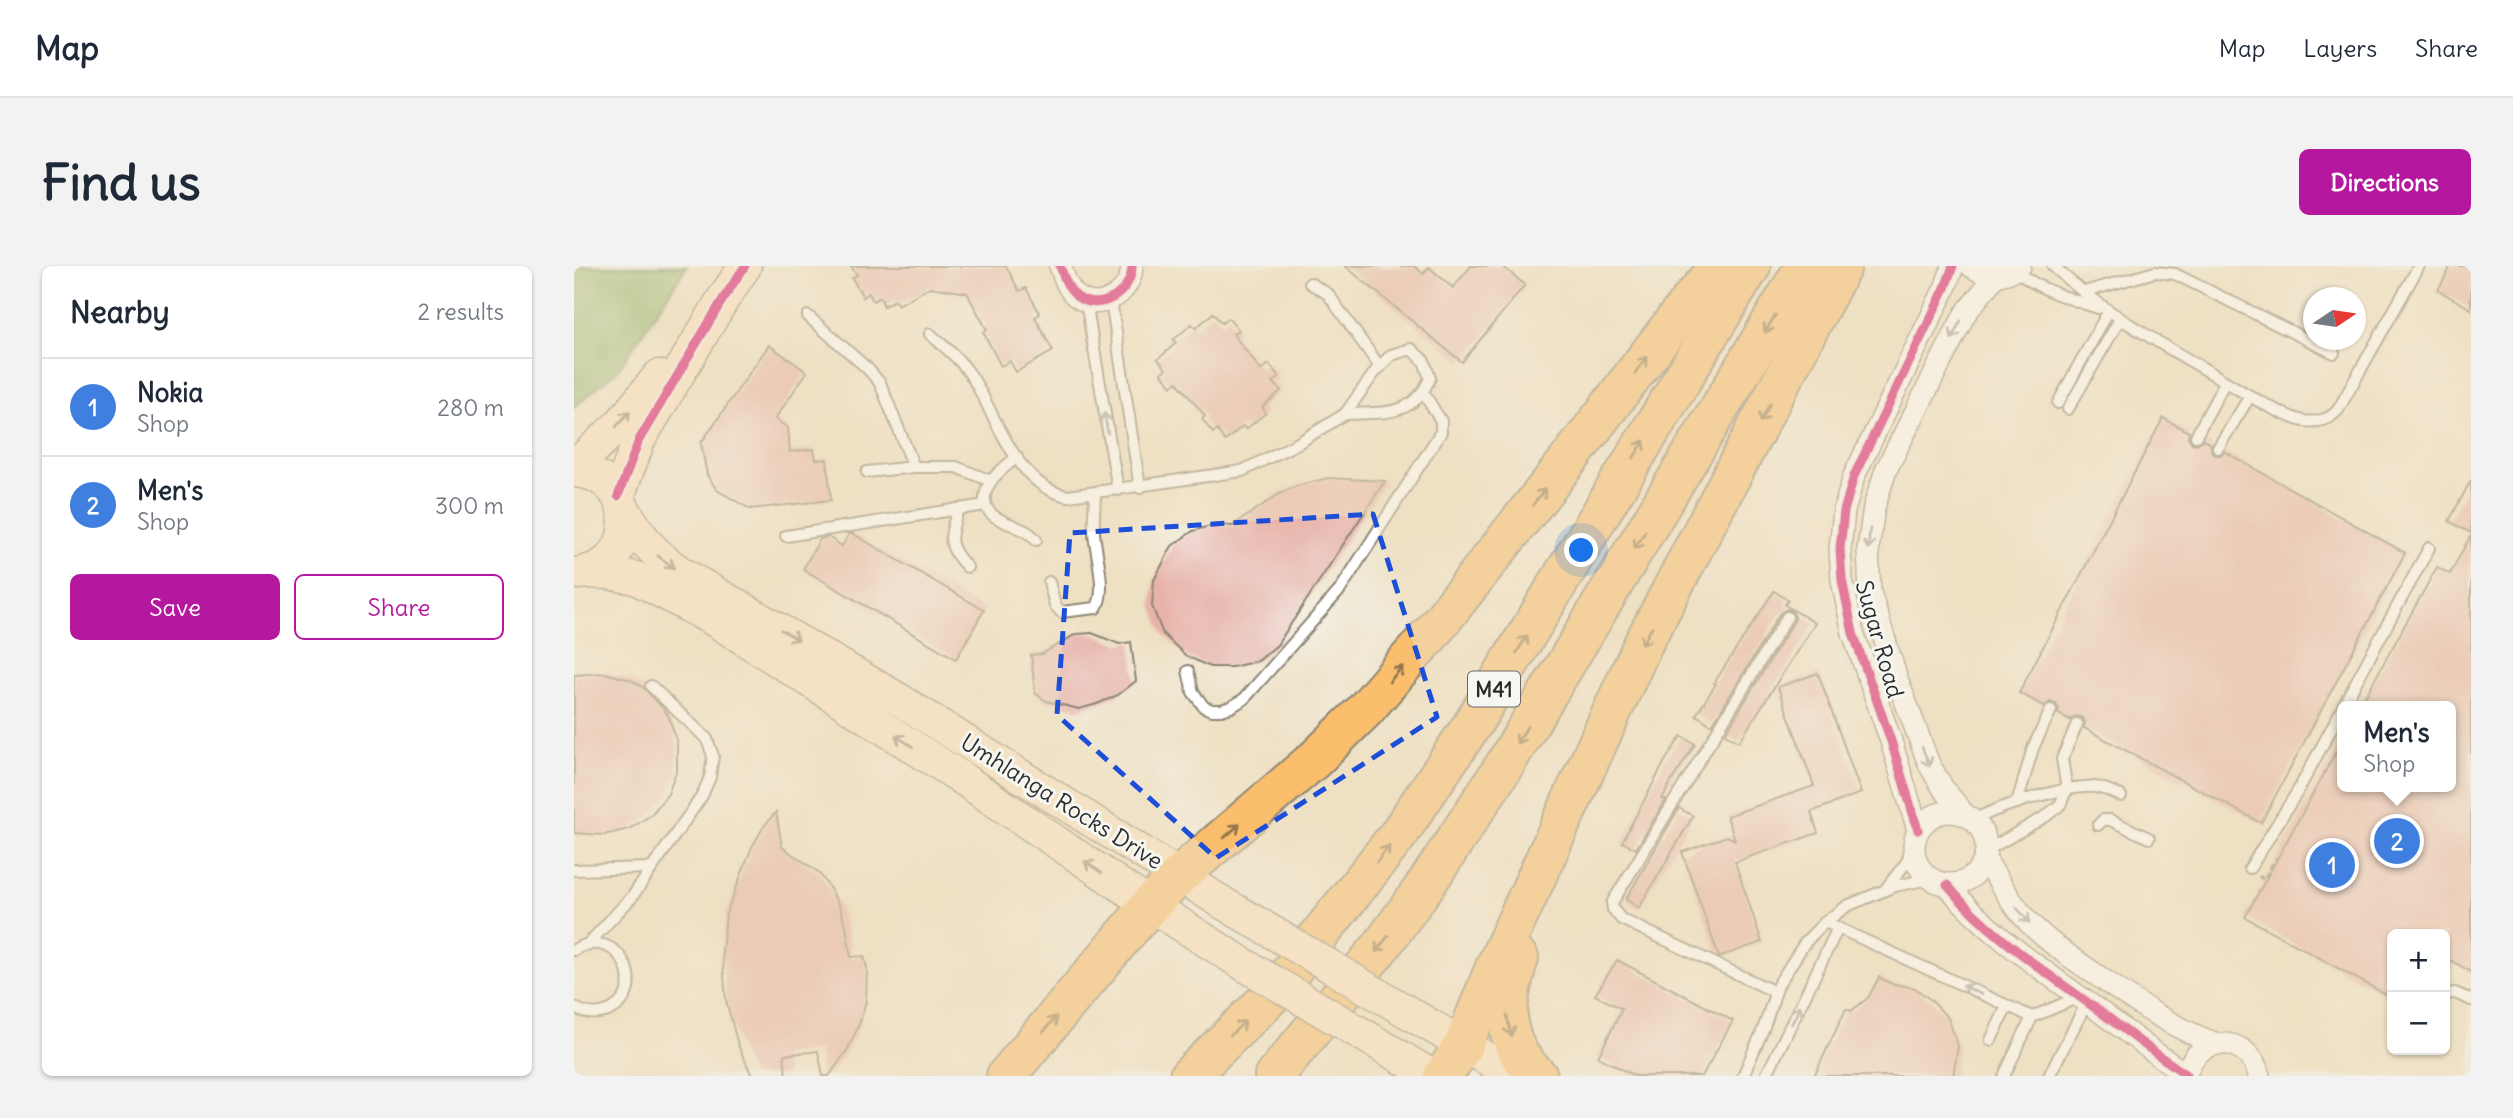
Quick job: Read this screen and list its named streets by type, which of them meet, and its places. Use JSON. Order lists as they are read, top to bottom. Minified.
{"streets":{"highway":["M41"],"main road":["Umhlanga Rocks Drive"],"street":["Sugar Road"]},"north":"right","page":{"header":"Map","nav":["Map","Layers","Share"],"buttons":["Directions",["Save","Share"]],"title":"Find us","heading":["Nearby","2 results"],"list":[{"mark":"1","name":"Nokia","note":"Shop","value":"280 m"},{"mark":"2","name":"Men's","note":"Shop","value":"300 m"}],"popup":["Men's","Shop"],"pins":["2","1"],"map_buttons":["+","−"]}}
